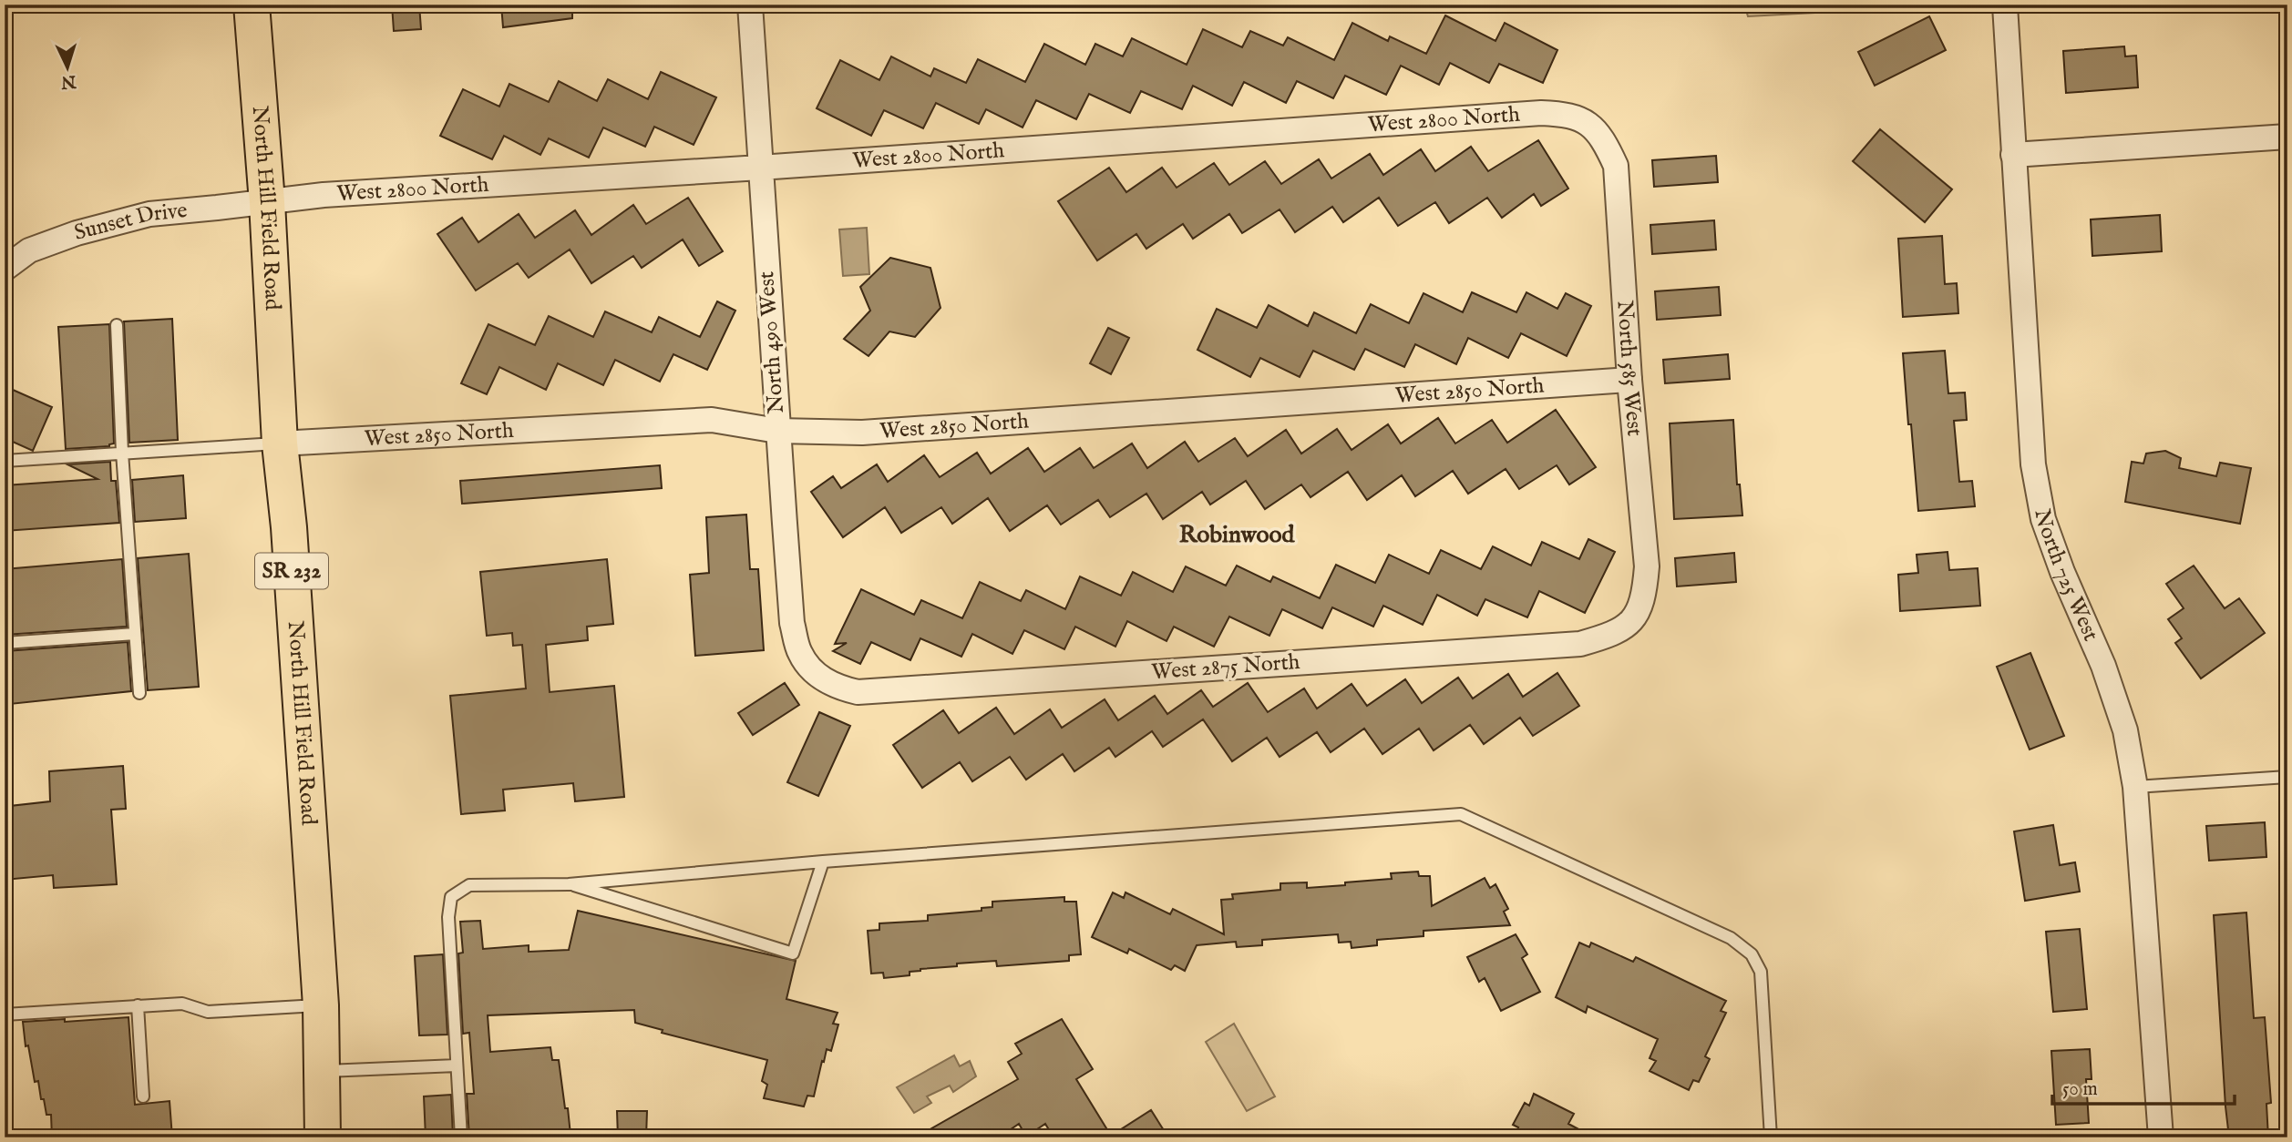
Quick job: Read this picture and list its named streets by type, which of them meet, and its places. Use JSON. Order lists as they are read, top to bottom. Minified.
{"streets":{"main road":["North Hill Field Road","SR 232"],"street":["West 2800 North","Sunset Drive","North 490 West","North 585 West","West 2850 North","North 725 West","West 2875 North"]},"crossings":[["West 2800 North","North Hill Field Road"],["West 2800 North","Sunset Drive"],["West 2800 North","North 490 West"],["West 2800 North","North 585 West"],["North Hill Field Road","Sunset Drive"],["North Hill Field Road","West 2850 North"],["North 490 West","West 2850 North"],["North 490 West","West 2875 North"],["North 585 West","West 2850 North"],["North 585 West","West 2875 North"]],"districts":["Robinwood"],"scale_bar":"50 m","north":"bottom"}
